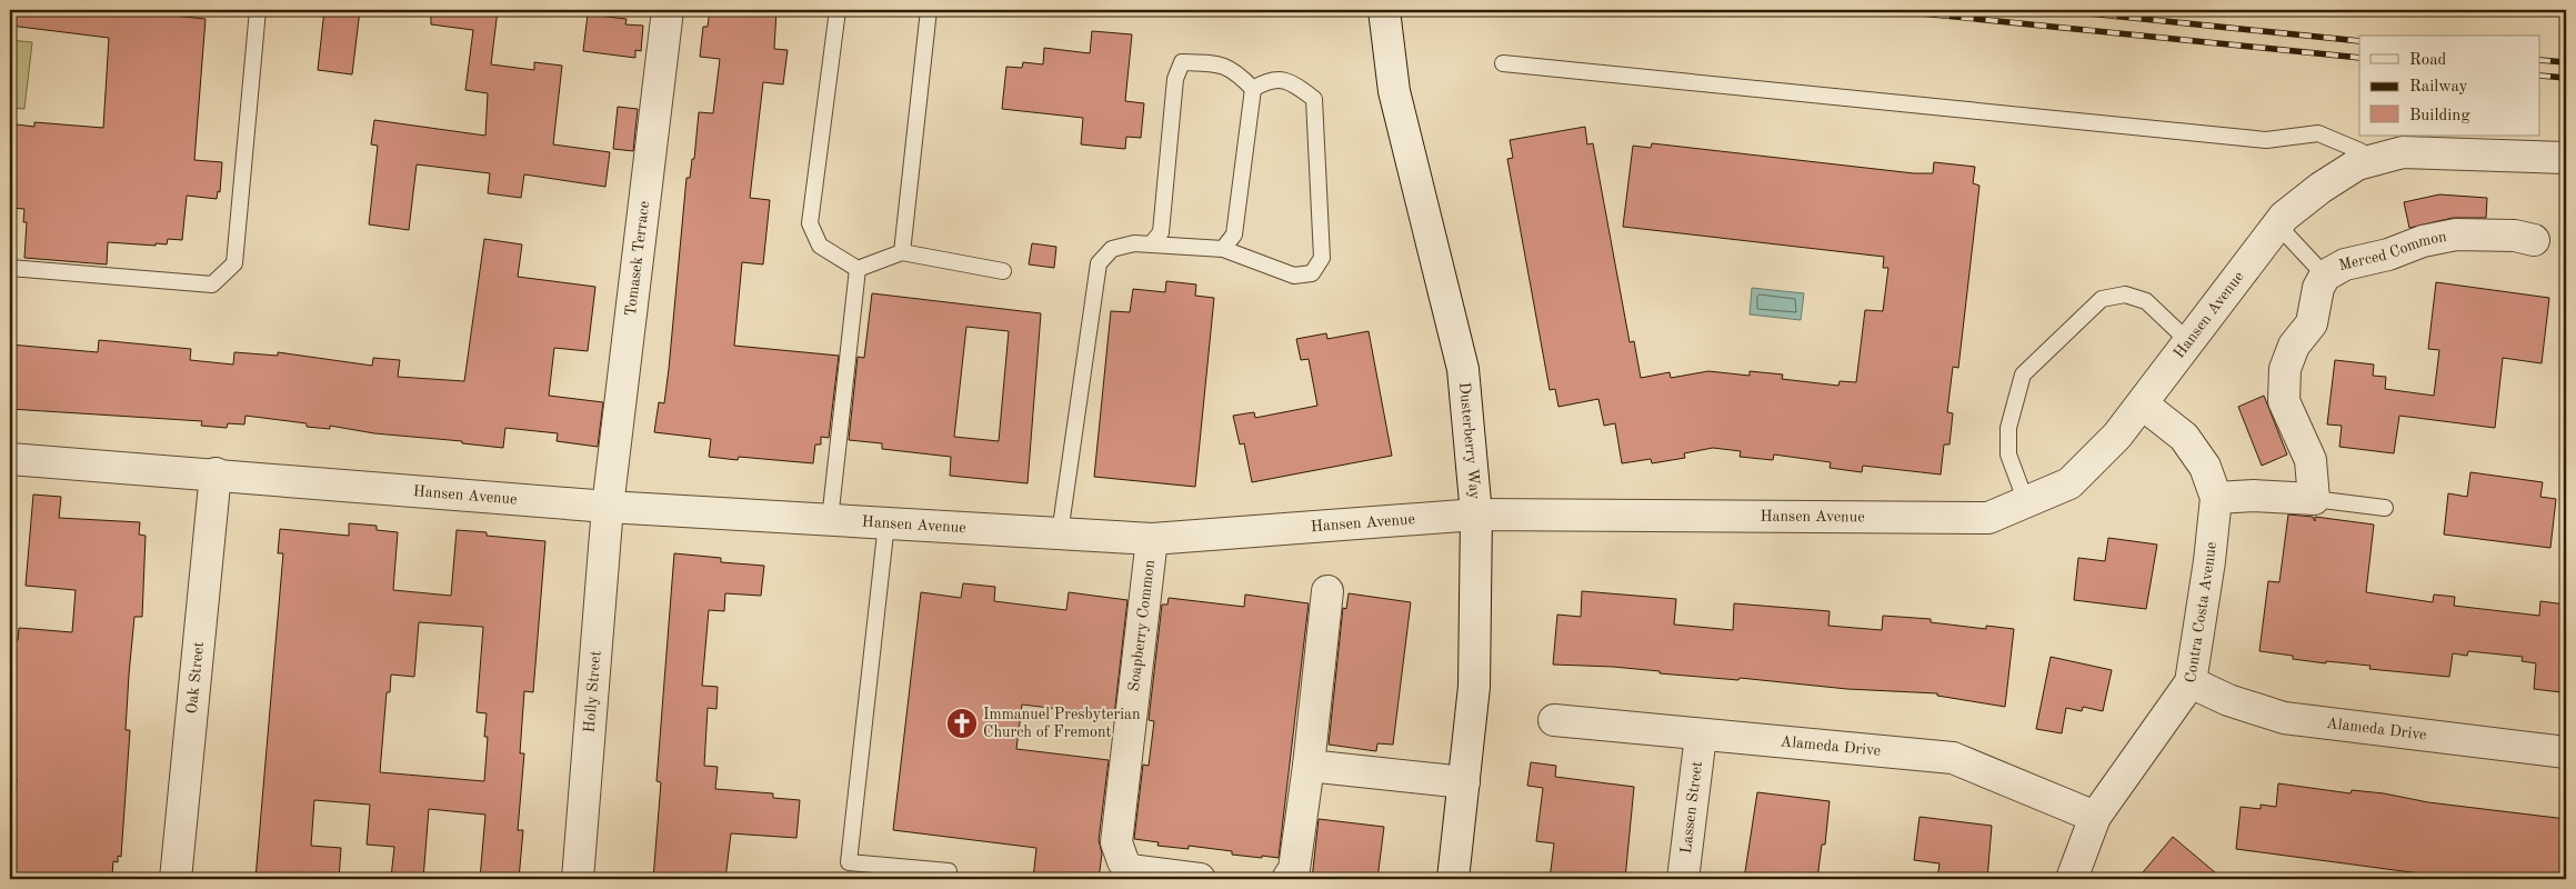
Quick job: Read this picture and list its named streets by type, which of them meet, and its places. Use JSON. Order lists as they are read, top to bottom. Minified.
{"streets":{"street":["Merced Common","Tomasek Terrace","Hansen Avenue","Dusterberry Way","Contra Costa Avenue","Soapberry Common","Oak Street","Holly Street","Alameda Drive","Lassen Street"]},"crossings":[["Tomasek Terrace","Hansen Avenue"],["Tomasek Terrace","Holly Street"],["Hansen Avenue","Dusterberry Way"],["Hansen Avenue","Contra Costa Avenue"],["Hansen Avenue","Soapberry Common"],["Hansen Avenue","Oak Street"],["Hansen Avenue","Holly Street"],["Contra Costa Avenue","Alameda Drive"],["Alameda Drive","Lassen Street"]],"places":{"church":["Immanuel Presbyterian Church of Fremont"]},"legend":["Road","Railway","Building"]}
